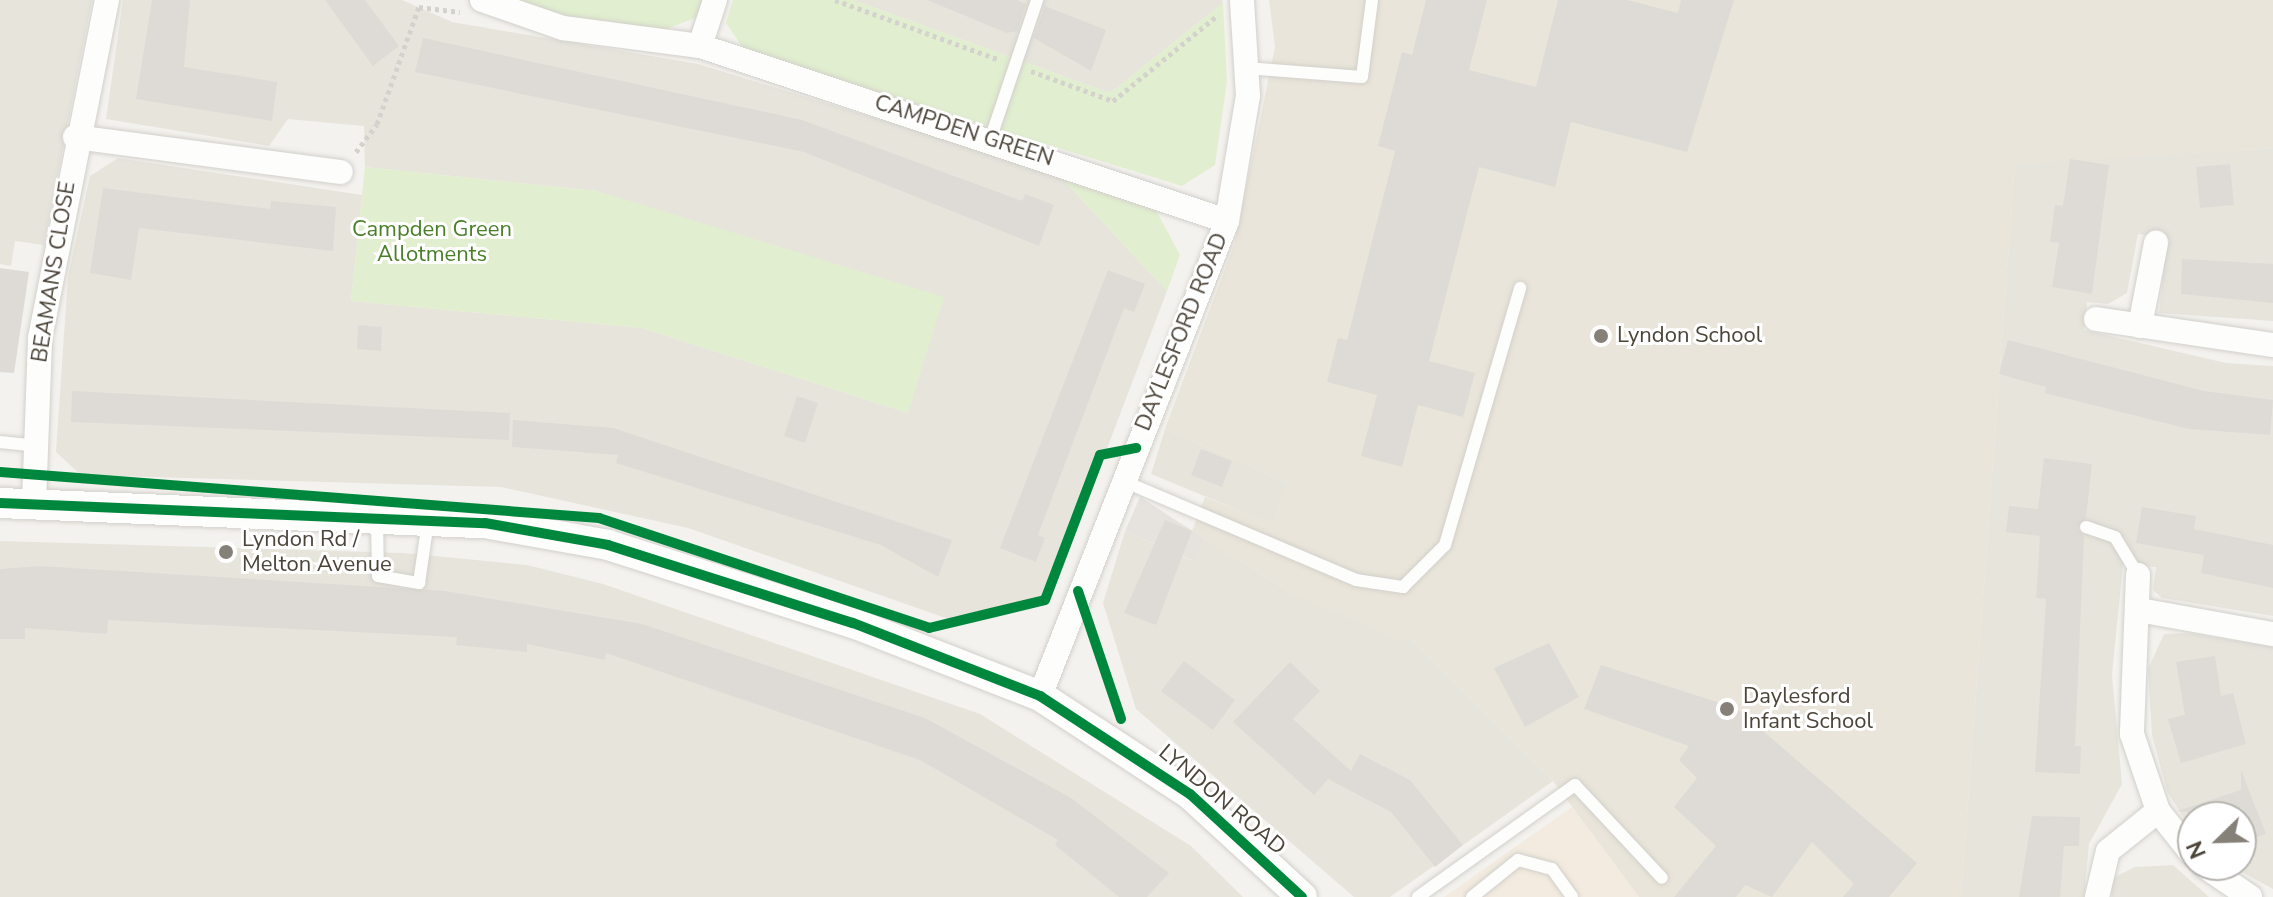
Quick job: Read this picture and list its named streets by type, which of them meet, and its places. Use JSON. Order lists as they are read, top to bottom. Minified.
{"streets":{"street":["CAMPDEN GREEN","BEAMANS CLOSE","DAYLESFORD ROAD","LYNDON ROAD"]},"crossings":[["CAMPDEN GREEN","DAYLESFORD ROAD"],["BEAMANS CLOSE","LYNDON ROAD"],["DAYLESFORD ROAD","LYNDON ROAD"]],"parks":["Campden Green Allotments"],"places":["Lyndon School","Lyndon Rd / Melton Avenue","Daylesford Infant School"],"north":"bottom left"}
